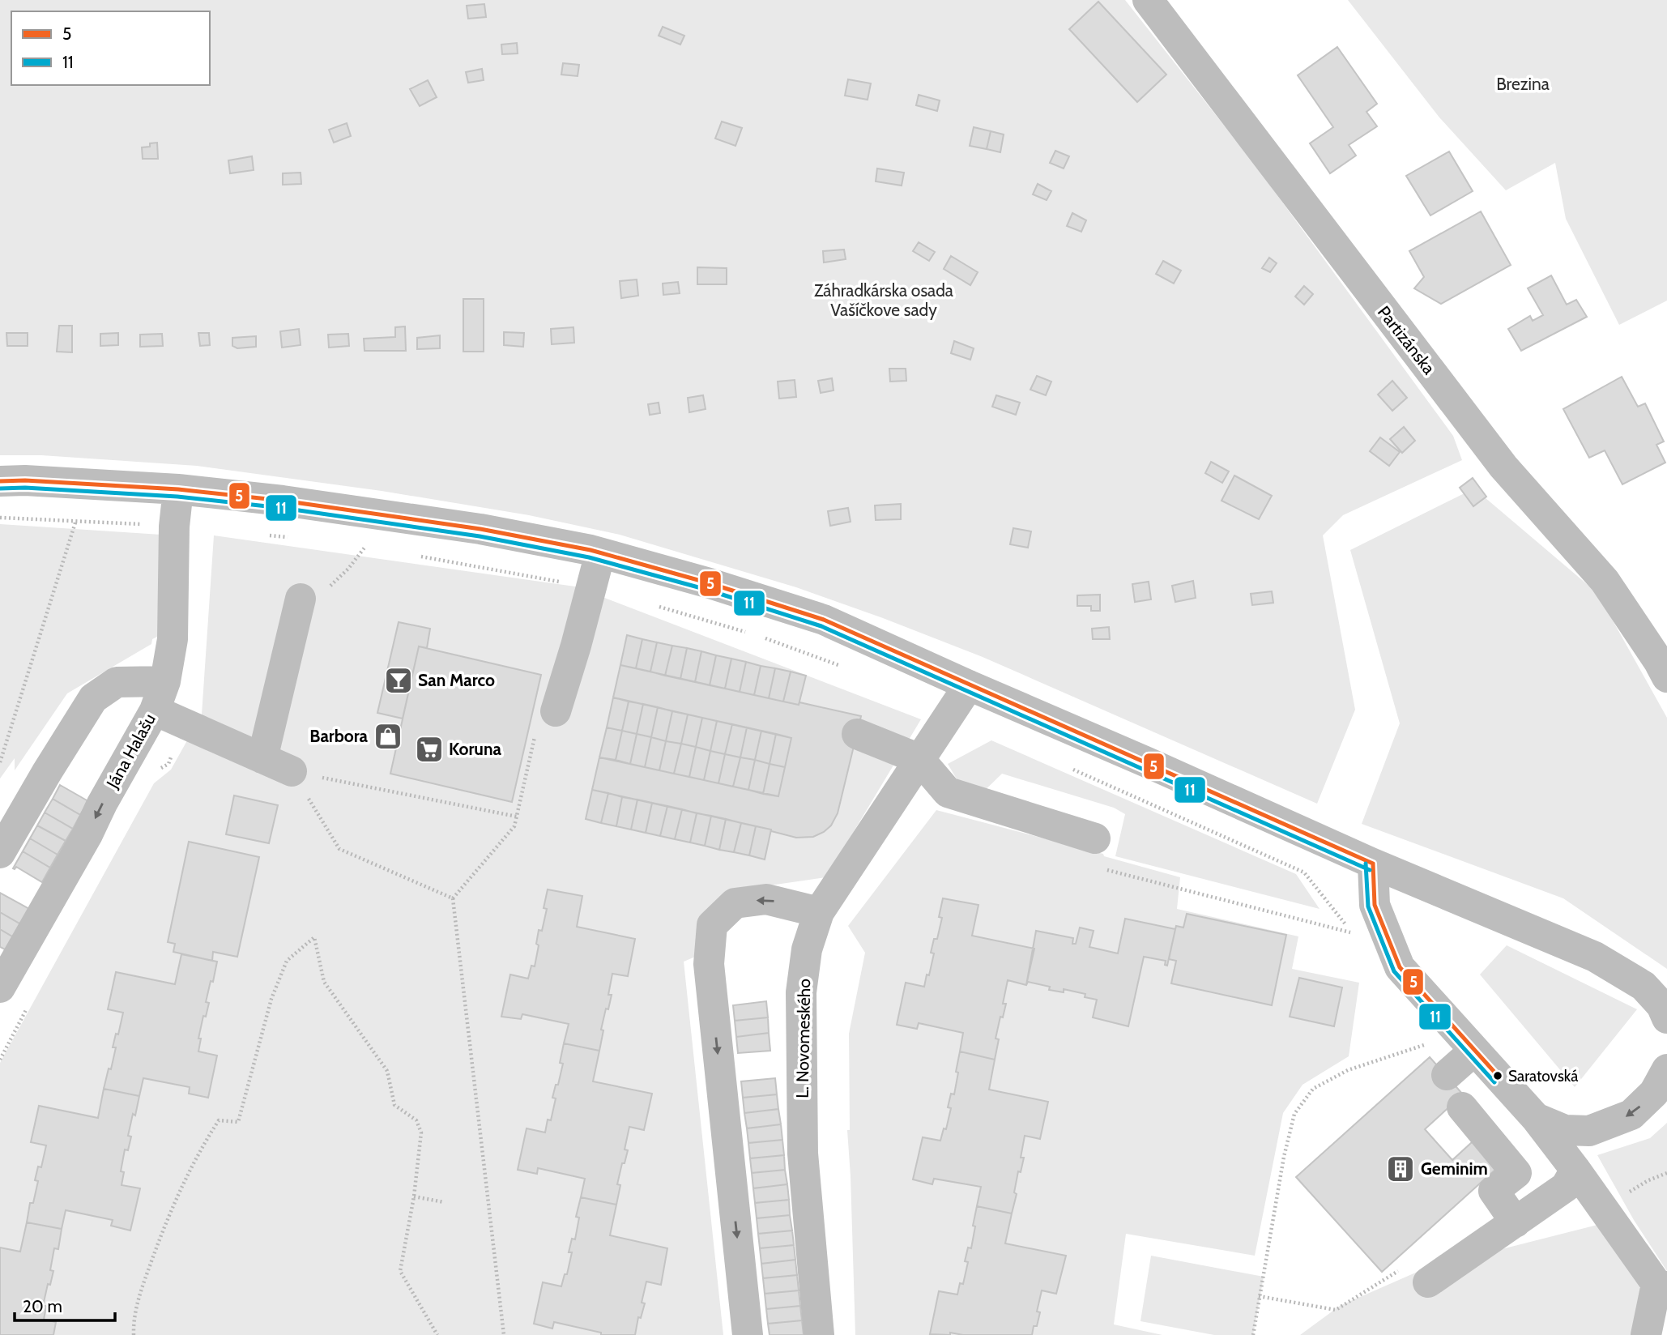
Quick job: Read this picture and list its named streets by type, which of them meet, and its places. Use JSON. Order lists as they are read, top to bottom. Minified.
{"streets":{"street":["Partizánska","Jána Halašu","L. Novomeského"]},"one_way":["Jána Halašu"],"parks":["Brezina","Záhradkárska osada Vašíčkove sady"],"places":{"bar":["San Marco"],"shop":["Barbora"],"supermarket":["Koruna"],"other":["Saratovská"],"building":["Geminim"]},"lines":["transit line 5","transit line 11"],"legend":["5","11"],"scale_bar":"20 m"}
